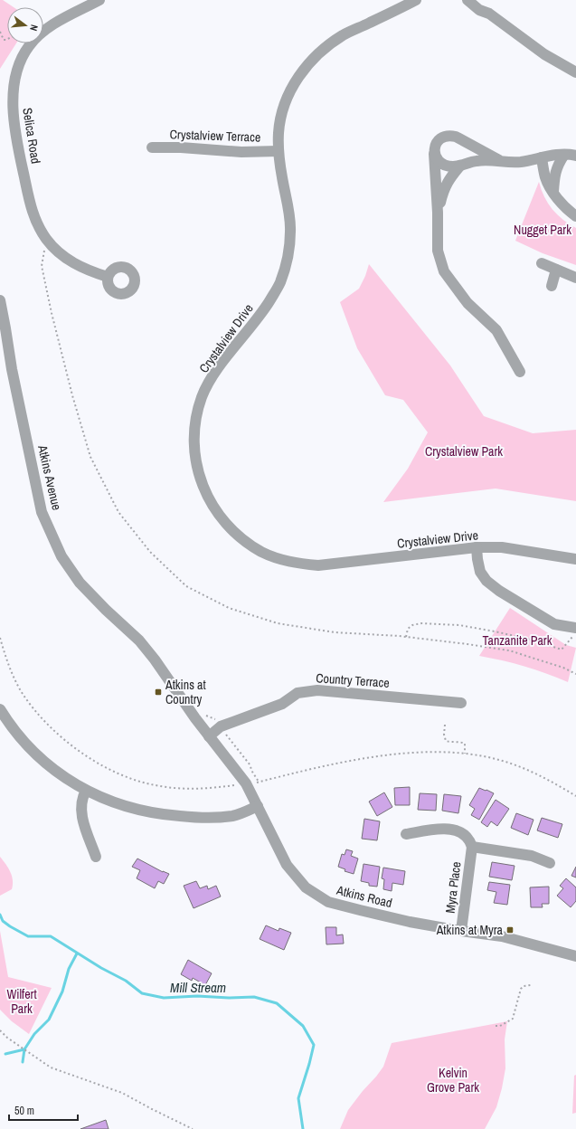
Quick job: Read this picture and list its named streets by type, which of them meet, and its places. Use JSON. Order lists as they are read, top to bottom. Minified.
{"streets":{"street":["Selica Road","Crystalview Terrace","Crystalview Drive","Atkins Avenue","Country Terrace","Myra Place","Atkins Road"]},"crossings":[["Crystalview Terrace","Crystalview Drive"],["Atkins Avenue","Country Terrace"],["Atkins Avenue","Atkins Road"],["Country Terrace","Atkins Road"],["Myra Place","Atkins Road"]],"water":["Mill Stream"],"parks":["Nugget Park","Crystalview Park","Tanzanite Park","Wilfert Park","Kelvin Grove Park"],"places":{"transit":["Atkins at Country","Atkins at Myra"]},"scale_bar":"50 m","north":"right"}
